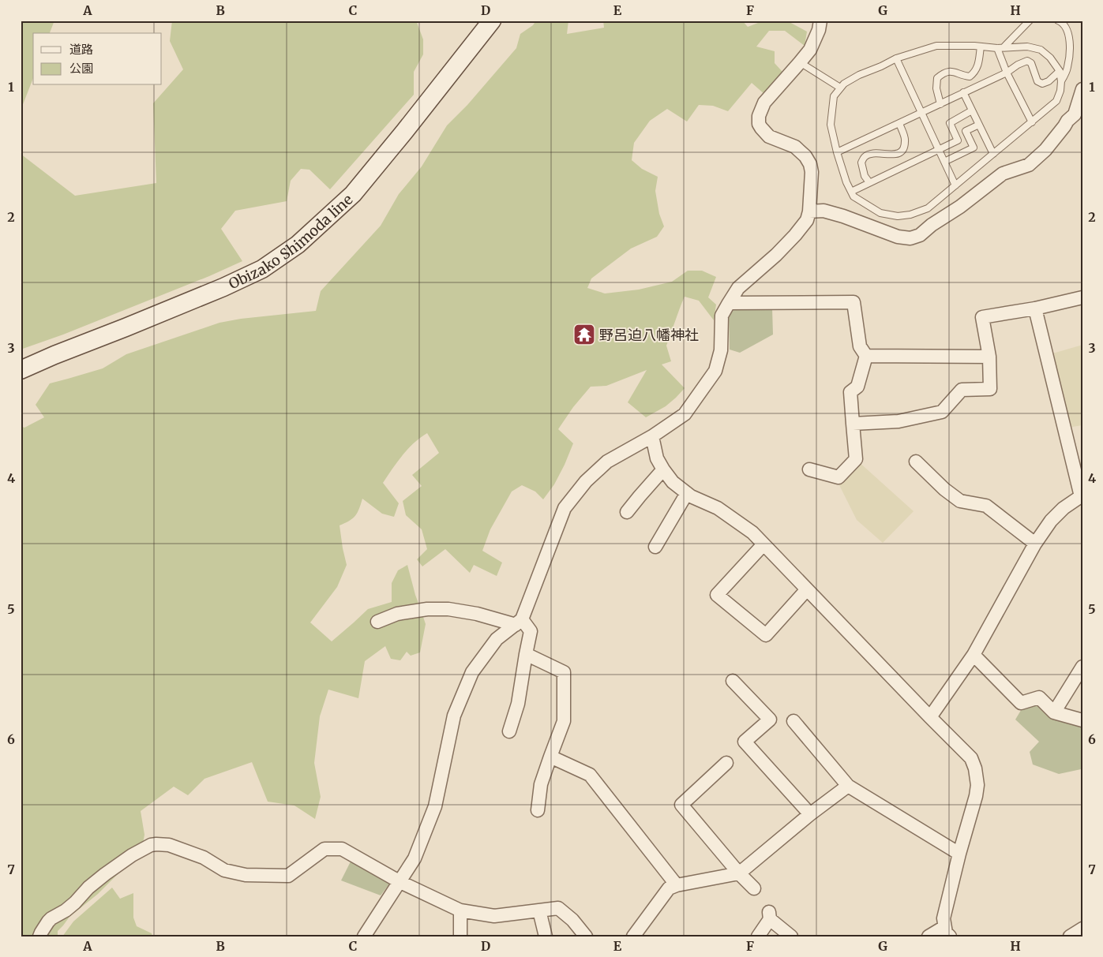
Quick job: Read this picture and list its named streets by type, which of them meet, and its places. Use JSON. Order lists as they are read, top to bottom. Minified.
{"streets":{"main road":["Obizako Shimoda line"]},"places":{"temple":["野呂迫八幡神社"]},"legend":["道路","公園"],"grid":{"columns":["A","B","C","D","E","F","G","H"],"rows":["1","2","3","4","5","6","7"]}}
